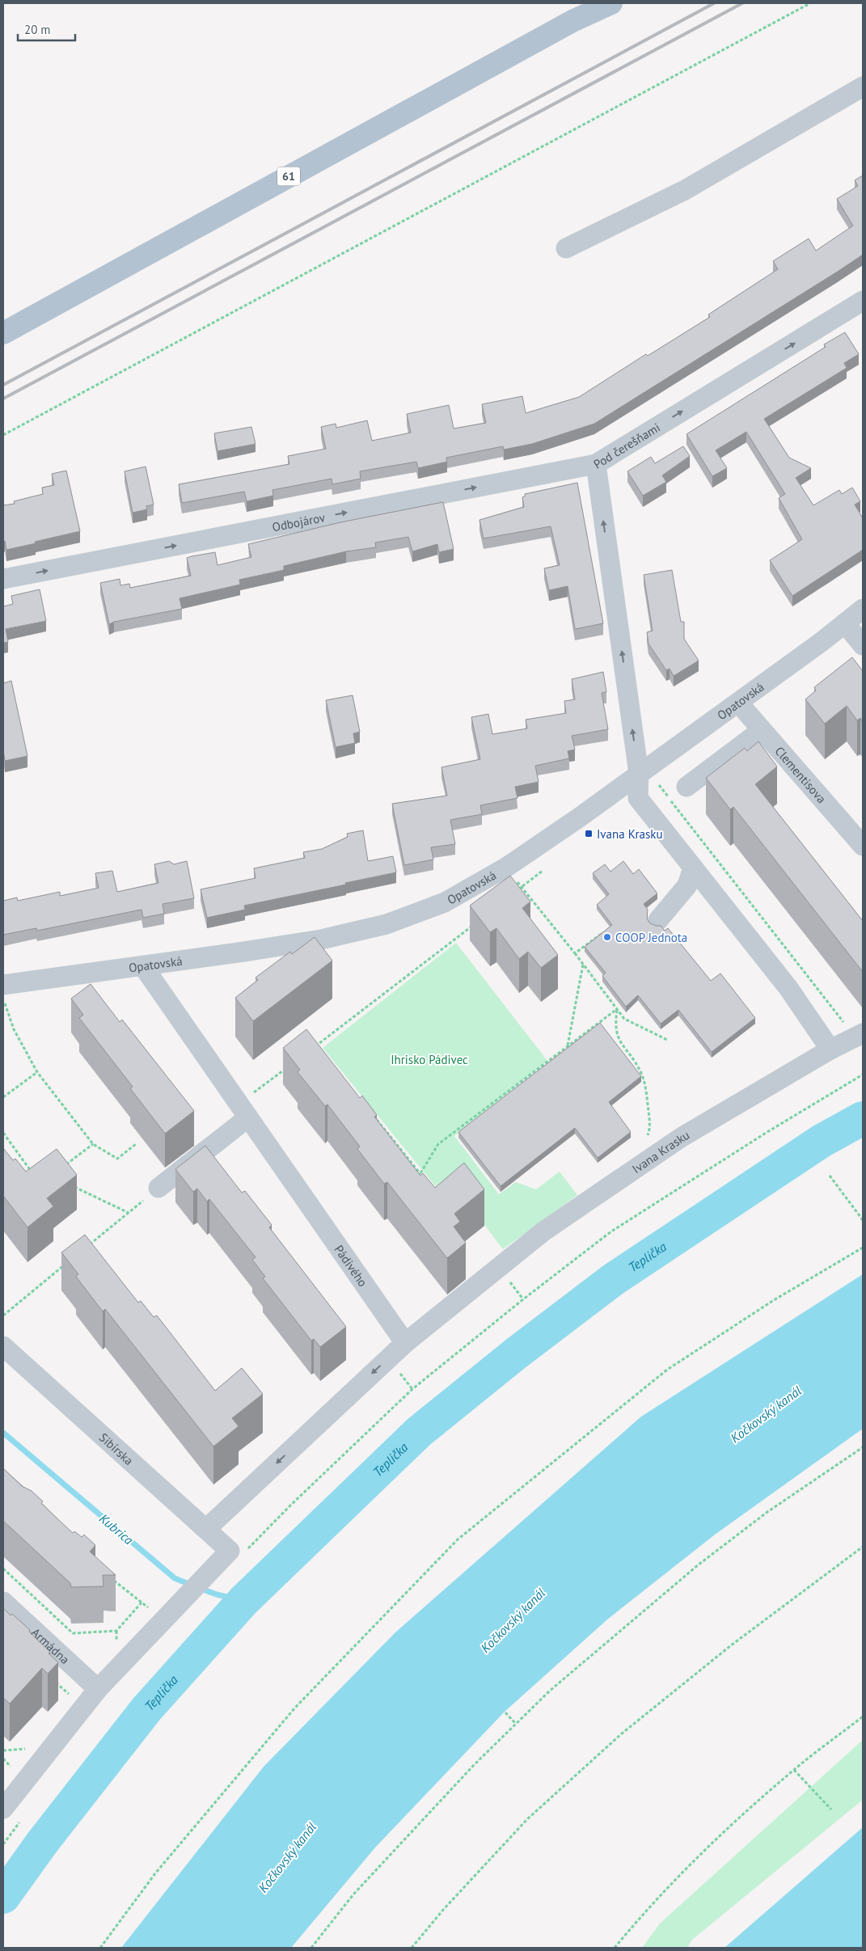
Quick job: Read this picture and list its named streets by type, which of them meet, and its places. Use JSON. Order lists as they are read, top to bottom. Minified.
{"streets":{"main road":["61"],"street":["Pod čerešňami","Odbojárov","Opatovská","Clementisova","Ivana Krasku","Pádivého","Sibírska","Armádna"]},"crossings":[["Pod čerešňami","Odbojárov"],["Pod čerešňami","Opatovská"],["Opatovská","Clementisova"],["Opatovská","Pádivého"],["Ivana Krasku","Pádivého"]],"one_way":["Pod čerešňami","Odbojárov"],"water":["Teplička","Kočkovský kanál","Kubrica"],"parks":["Ihrisko Pádivec"],"places":{"transit":["Ivana Krasku"],"other":["COOP Jednota"]},"scale_bar":"20 m"}
